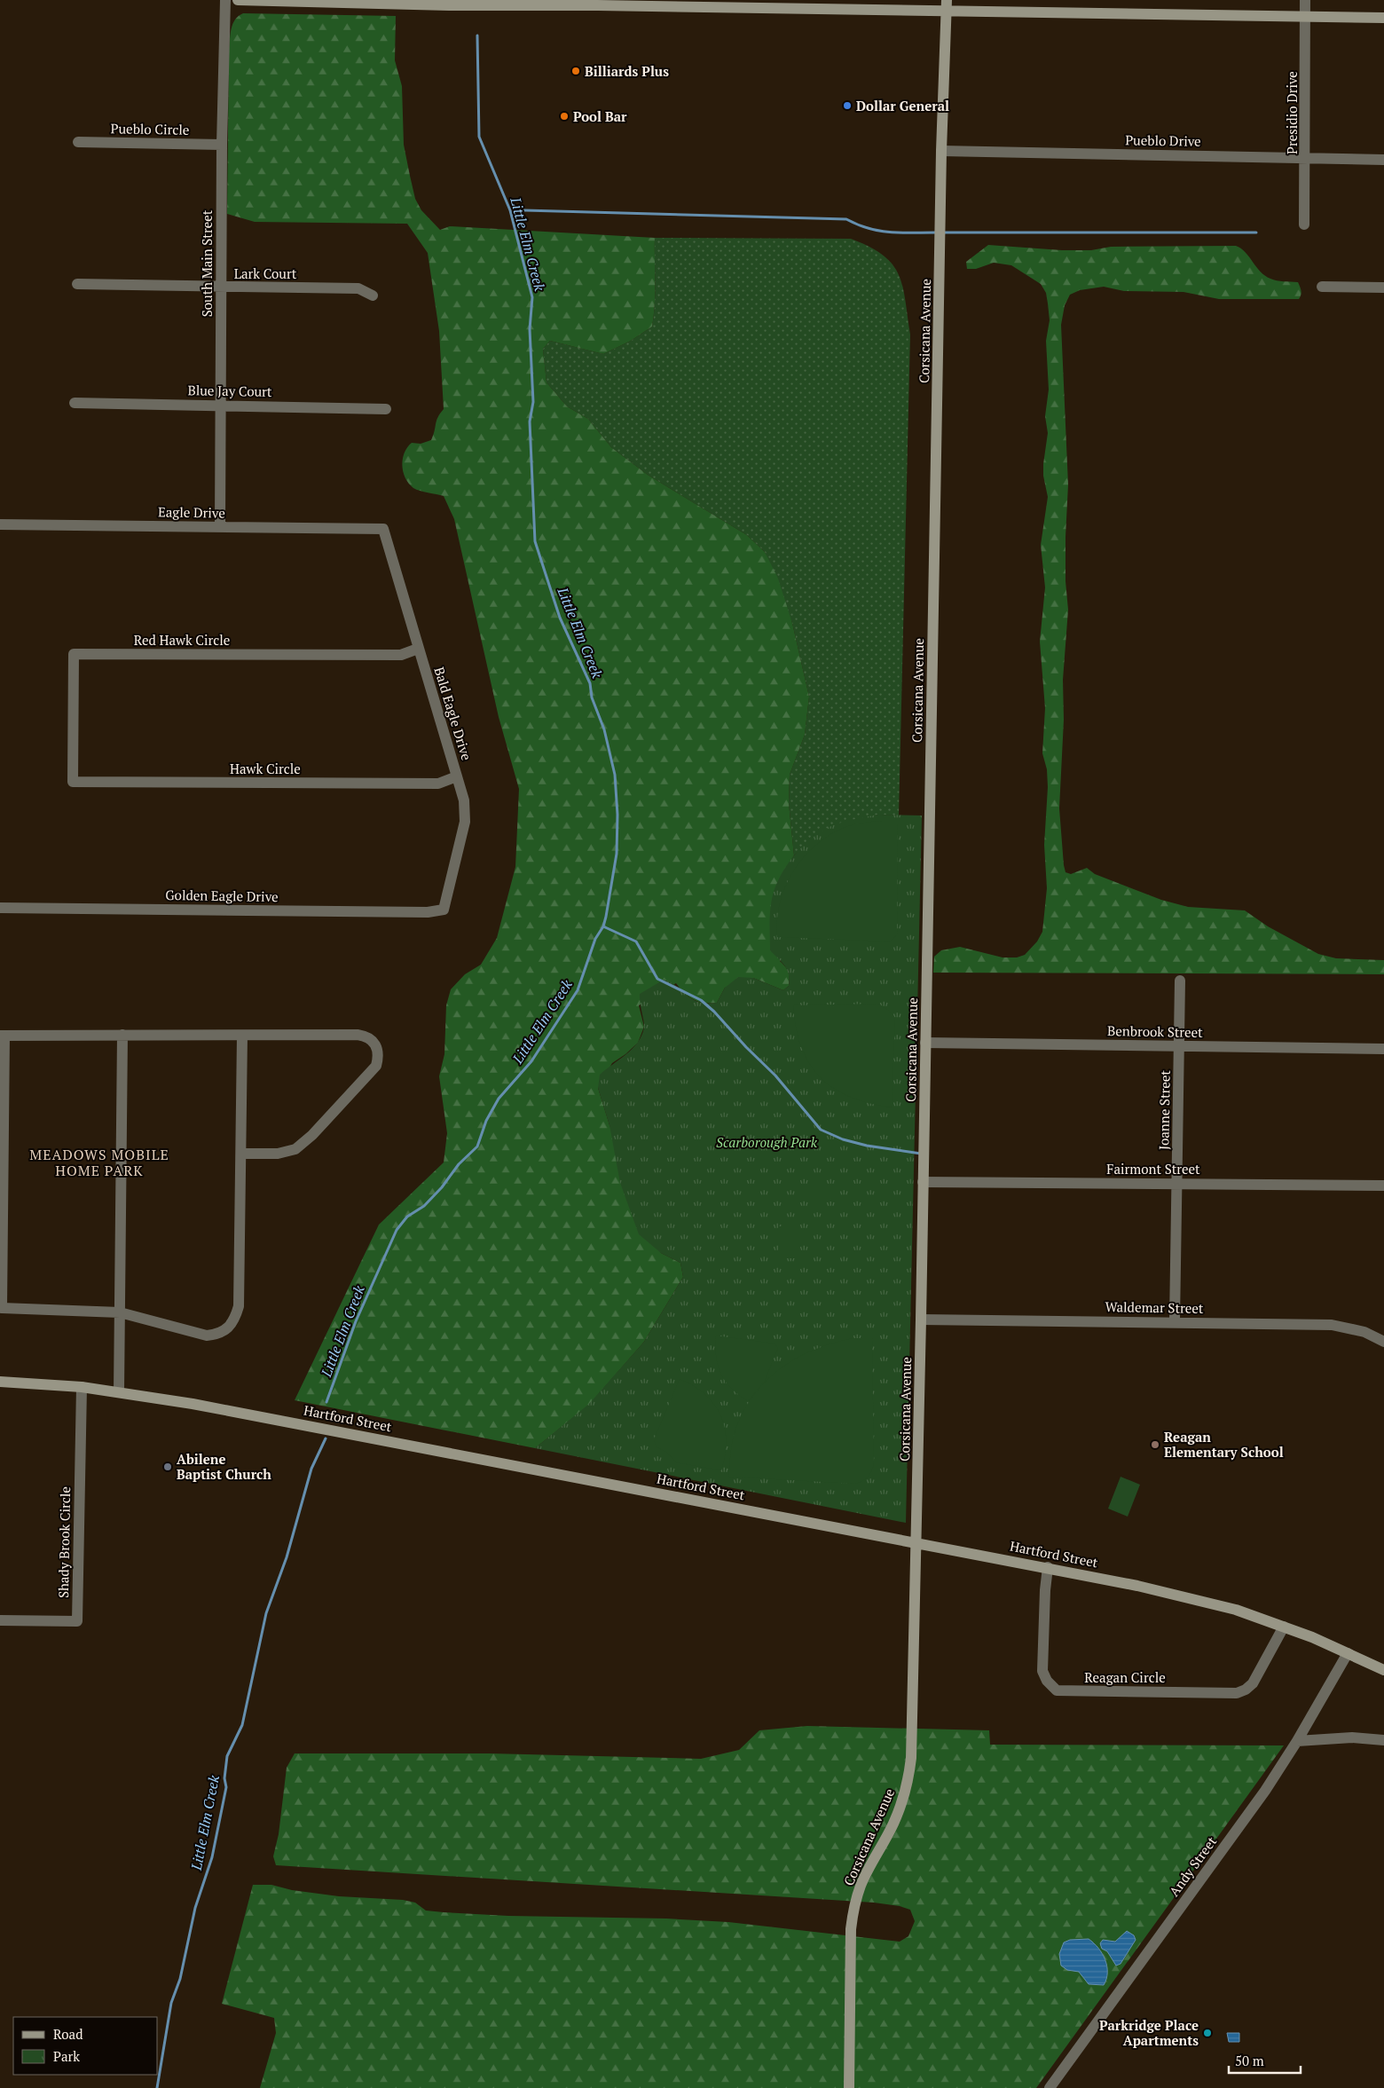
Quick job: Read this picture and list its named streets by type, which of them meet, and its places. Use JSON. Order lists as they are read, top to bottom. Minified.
{"streets":{"street":["Presidio Drive","Pueblo Circle","Pueblo Drive","South Main Street","Lark Court","Corsicana Avenue","Blue Jay Court","Eagle Drive","Red Hawk Circle","Bald Eagle Drive","Hawk Circle","Golden Eagle Drive","Benbrook Street","Joanne Street","Fairmont Street","Waldemar Street","Hartford Street","Shady Brook Circle","Reagan Circle","Andy Street"]},"crossings":[["Presidio Drive","Pueblo Drive"],["Pueblo Circle","South Main Street"],["Pueblo Drive","Corsicana Avenue"],["South Main Street","Lark Court"],["South Main Street","Blue Jay Court"],["South Main Street","Eagle Drive"],["Corsicana Avenue","Benbrook Street"],["Corsicana Avenue","Fairmont Street"],["Corsicana Avenue","Waldemar Street"],["Corsicana Avenue","Hartford Street"],["Eagle Drive","Bald Eagle Drive"],["Red Hawk Circle","Bald Eagle Drive"],["Red Hawk Circle","Hawk Circle"],["Bald Eagle Drive","Hawk Circle"],["Bald Eagle Drive","Golden Eagle Drive"],["Benbrook Street","Joanne Street"],["Joanne Street","Fairmont Street"],["Joanne Street","Waldemar Street"],["Hartford Street","Shady Brook Circle"],["Hartford Street","Reagan Circle"],["Hartford Street","Andy Street"]],"districts":["MEADOWS MOBILE HOME PARK"],"water":["Little Elm Creek"],"parks":["Scarborough Park"],"places":["Billiards Plus","Dollar General","Pool Bar","Reagan Elementary School","Abilene Baptist Church","Parkridge Place Apartments"],"legend":["Road","Park"],"scale_bar":"50 m"}
